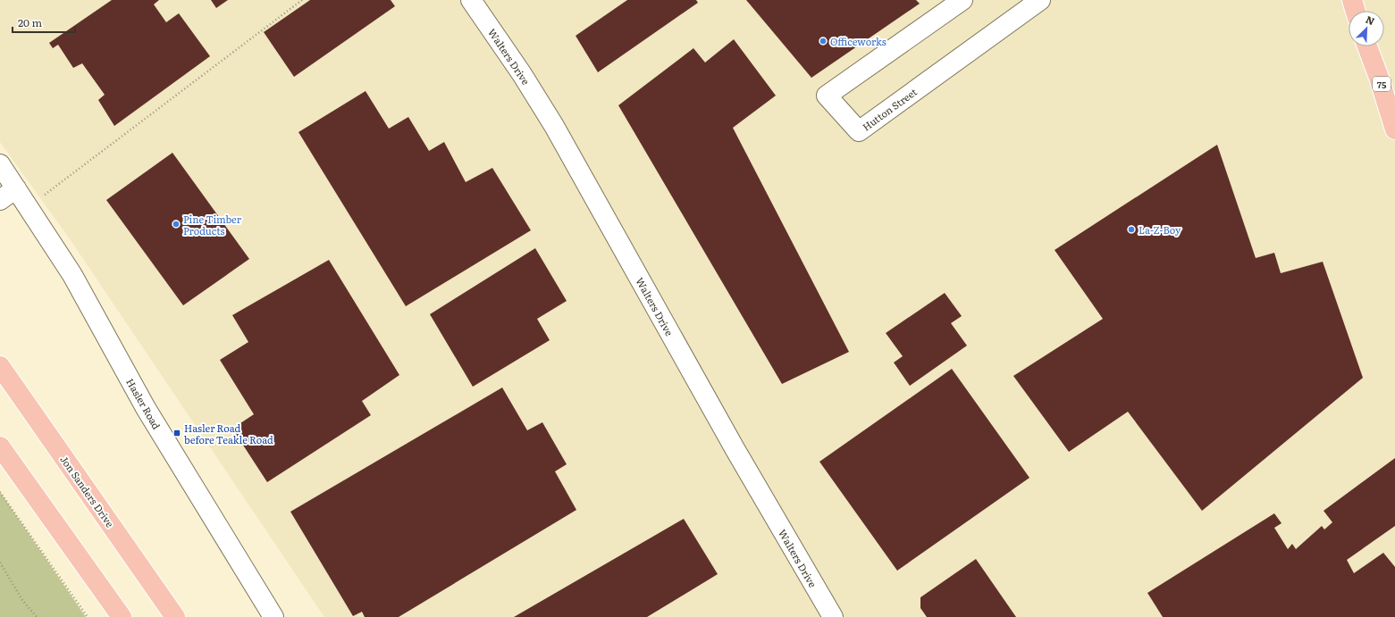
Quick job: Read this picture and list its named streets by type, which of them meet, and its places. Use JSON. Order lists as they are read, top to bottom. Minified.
{"streets":{"main road":["75","Jon Sanders Drive"],"street":["Walters Drive","Hutton Street","Hasler Road"]},"places":{"other":["Officeworks","Pine Timber Products","La-Z-Boy"],"transit":["Hasler Road before Teakle Road"]},"scale_bar":"20 m","north":"top right"}
